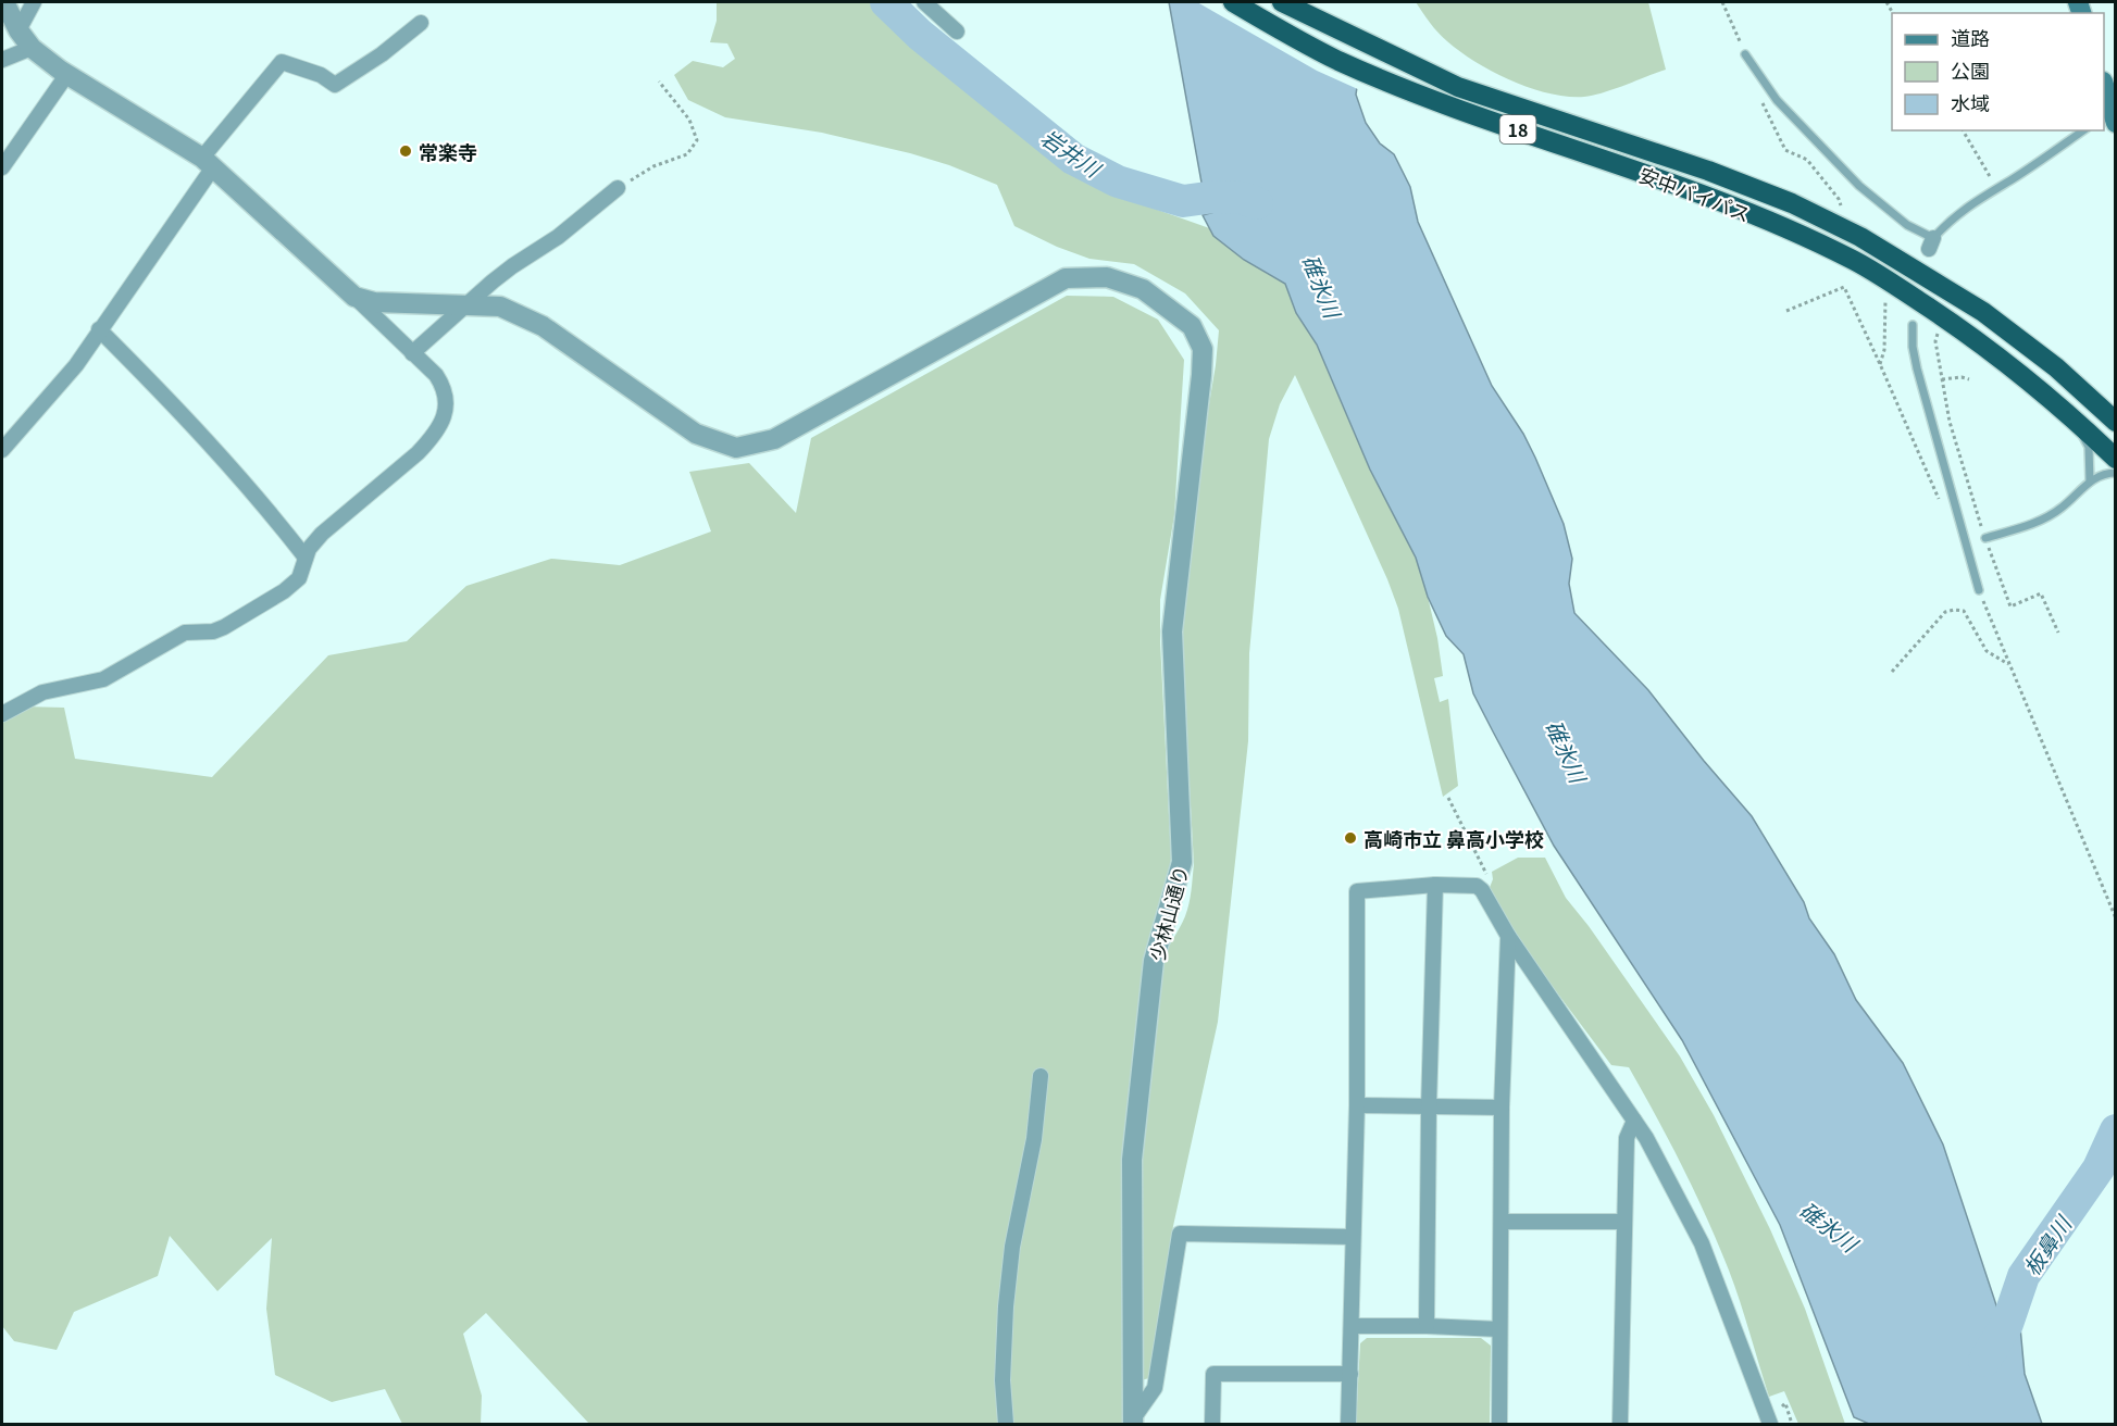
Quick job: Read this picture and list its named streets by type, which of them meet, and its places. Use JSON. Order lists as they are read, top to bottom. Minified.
{"streets":{"highway":["18","安中バイパス"],"street":["少林山通り"]},"water":["岩井川","碓氷川","板鼻川"],"places":["常楽寺","高崎市立 鼻高小学校"],"legend":["道路","公園","水域"]}
